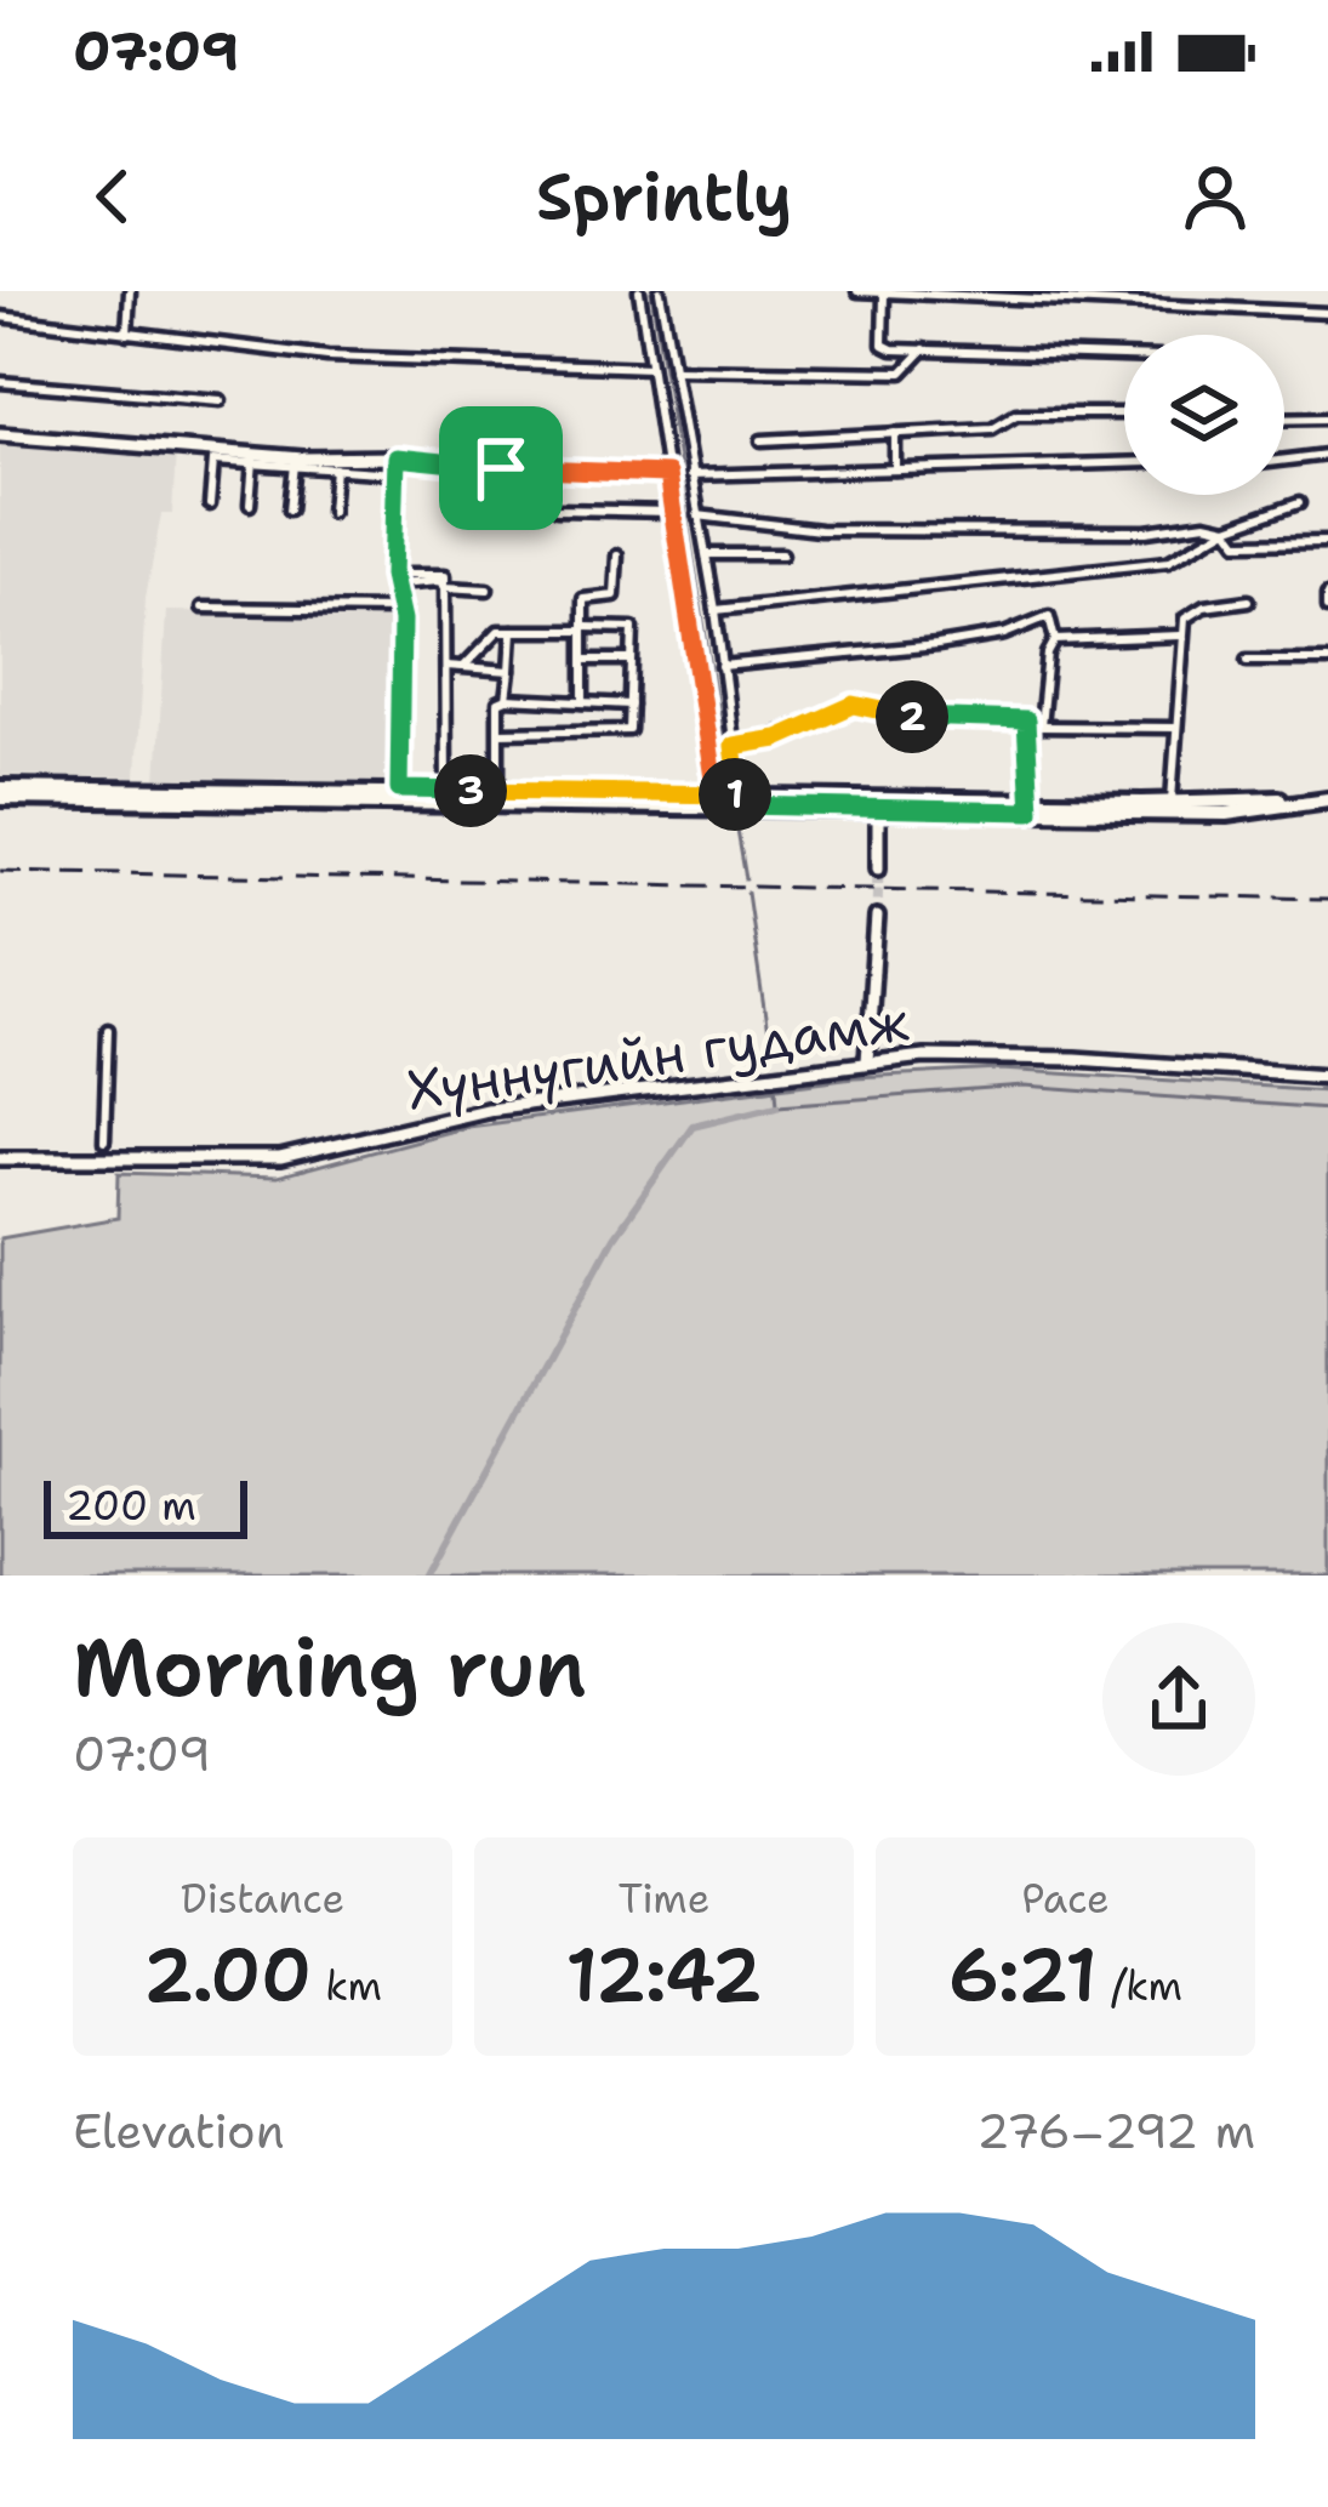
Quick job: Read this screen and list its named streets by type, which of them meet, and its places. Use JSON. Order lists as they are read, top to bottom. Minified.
{"streets":{"main road":["Хүннүгийн гудамж"]},"scale_bar":"200 m","page":{"status":"07:09","header":"Sprintly","pins":["2","3","1"],"scale":"200 m","heading":["Morning run","07:09"],"stats":[["Distance","2.00 km"],["Time","12:42"],["Pace","6:21 /km"]],"chart":["Elevation","276–292 m"]}}
